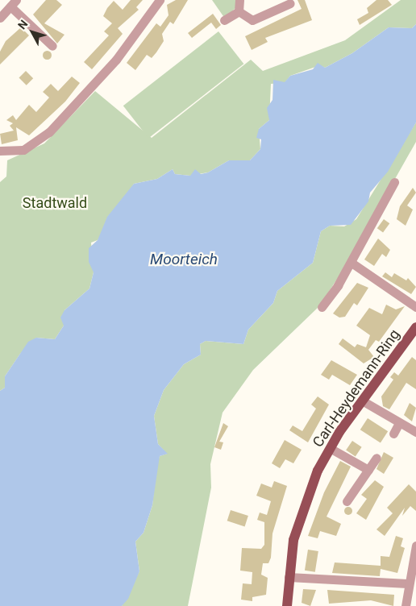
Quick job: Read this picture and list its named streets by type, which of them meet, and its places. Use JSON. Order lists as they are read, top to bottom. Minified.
{"streets":{"main road":["Carl-Heydemann-Ring"]},"water":["Moorteich"],"parks":["Stadtwald"],"north":"top left"}
